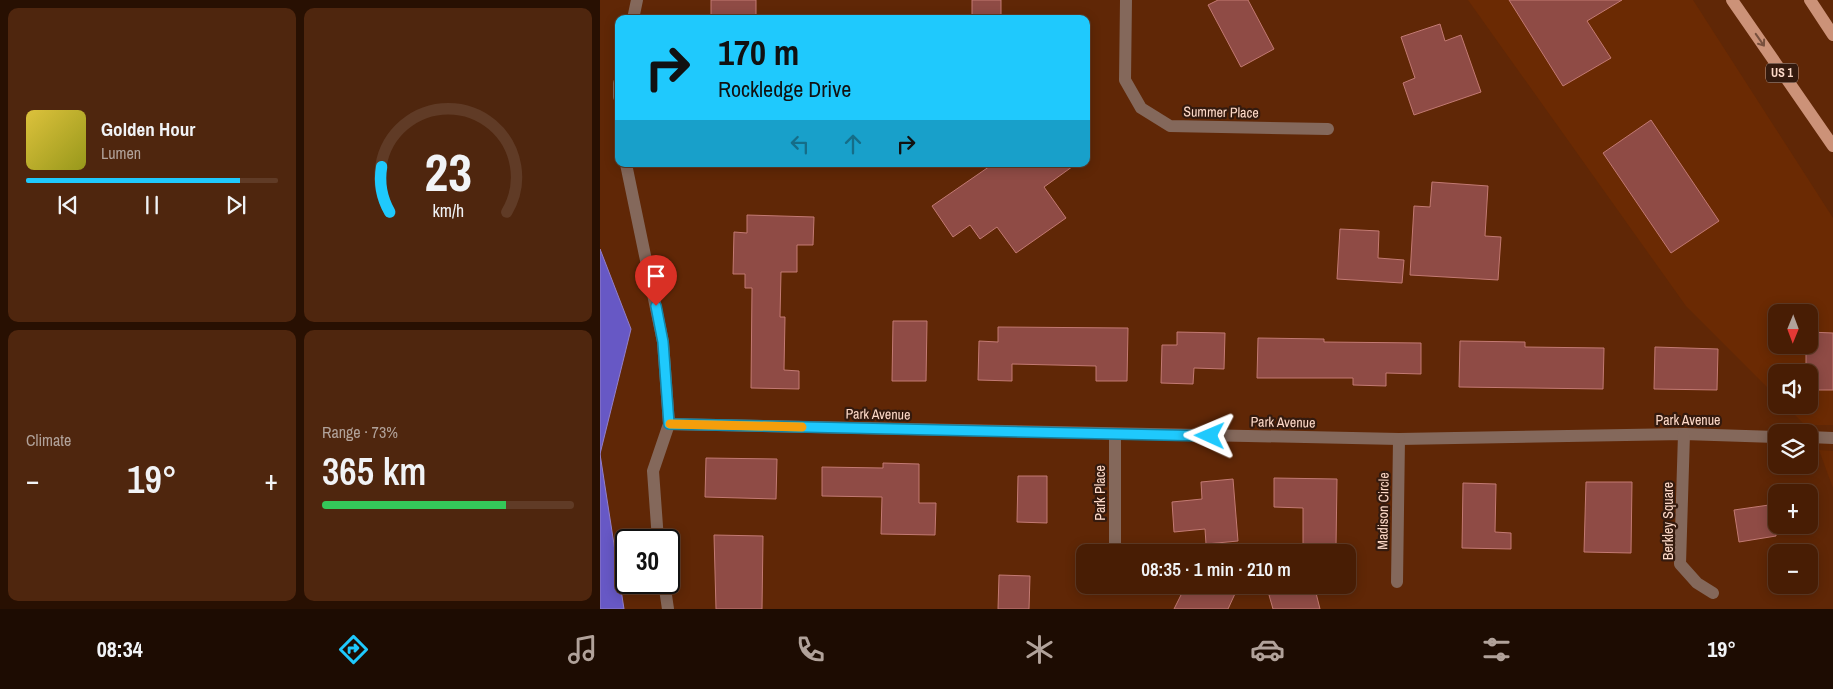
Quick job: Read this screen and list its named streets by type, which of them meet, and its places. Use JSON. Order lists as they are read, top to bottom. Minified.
{"streets":{"main road":["US 1"],"street":["Summer Place","Park Avenue","Park Place","Madison Circle","Berkley Square"]},"crossings":[["Park Avenue","Park Place"],["Park Avenue","Madison Circle"],["Park Avenue","Berkley Square"]],"north":"bottom","page":{"turn":["170 m","Rockledge Drive"],"song":["Golden Hour","Lumen"],"map_buttons":["+","−"],"tile":["Climate",["Range · 73%","365 km"]],"heat":["−","19°","+"],"limit":"30","trip":"08:35 · 1 min · 210 m","tabs":["08:34","19°"],"gauge":["23","km/h"]}}
